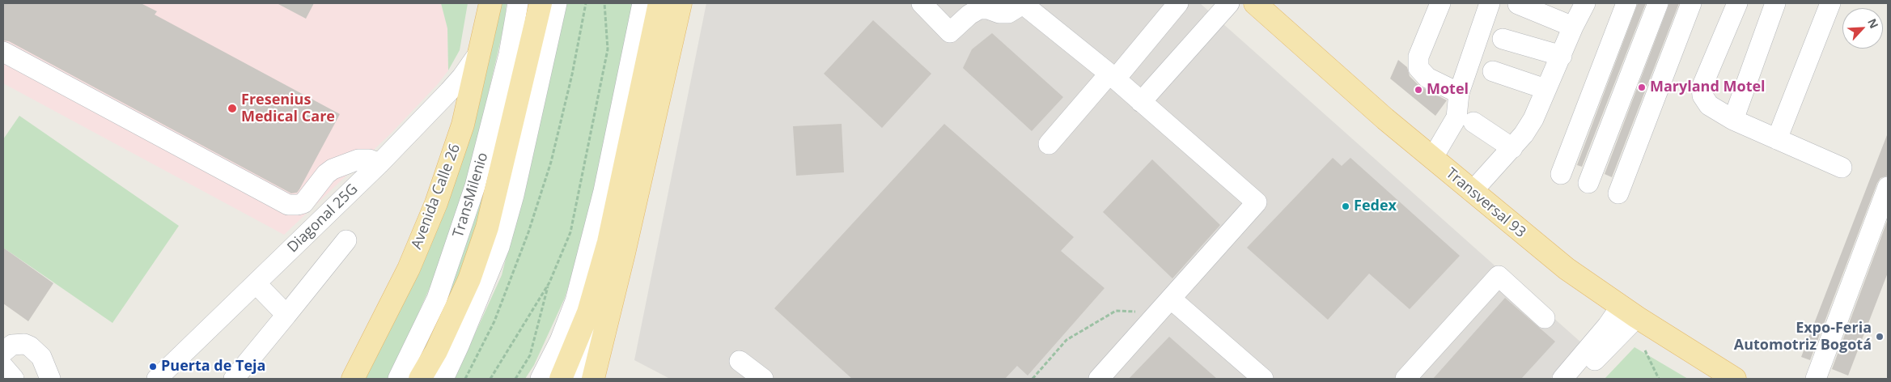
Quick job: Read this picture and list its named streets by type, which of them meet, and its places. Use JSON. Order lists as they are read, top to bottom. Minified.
{"streets":{"main road":["Avenida Calle 26","Transversal 93"],"street":["TransMilenio","Diagonal 25G"]},"crossings":[["Avenida Calle 26","Diagonal 25G"]],"places":["Maryland Motel","Motel","Fresenius Medical Care","Fedex","Expo-Feria Automotriz Bogotá","Puerta de Teja"],"north":"top right"}
